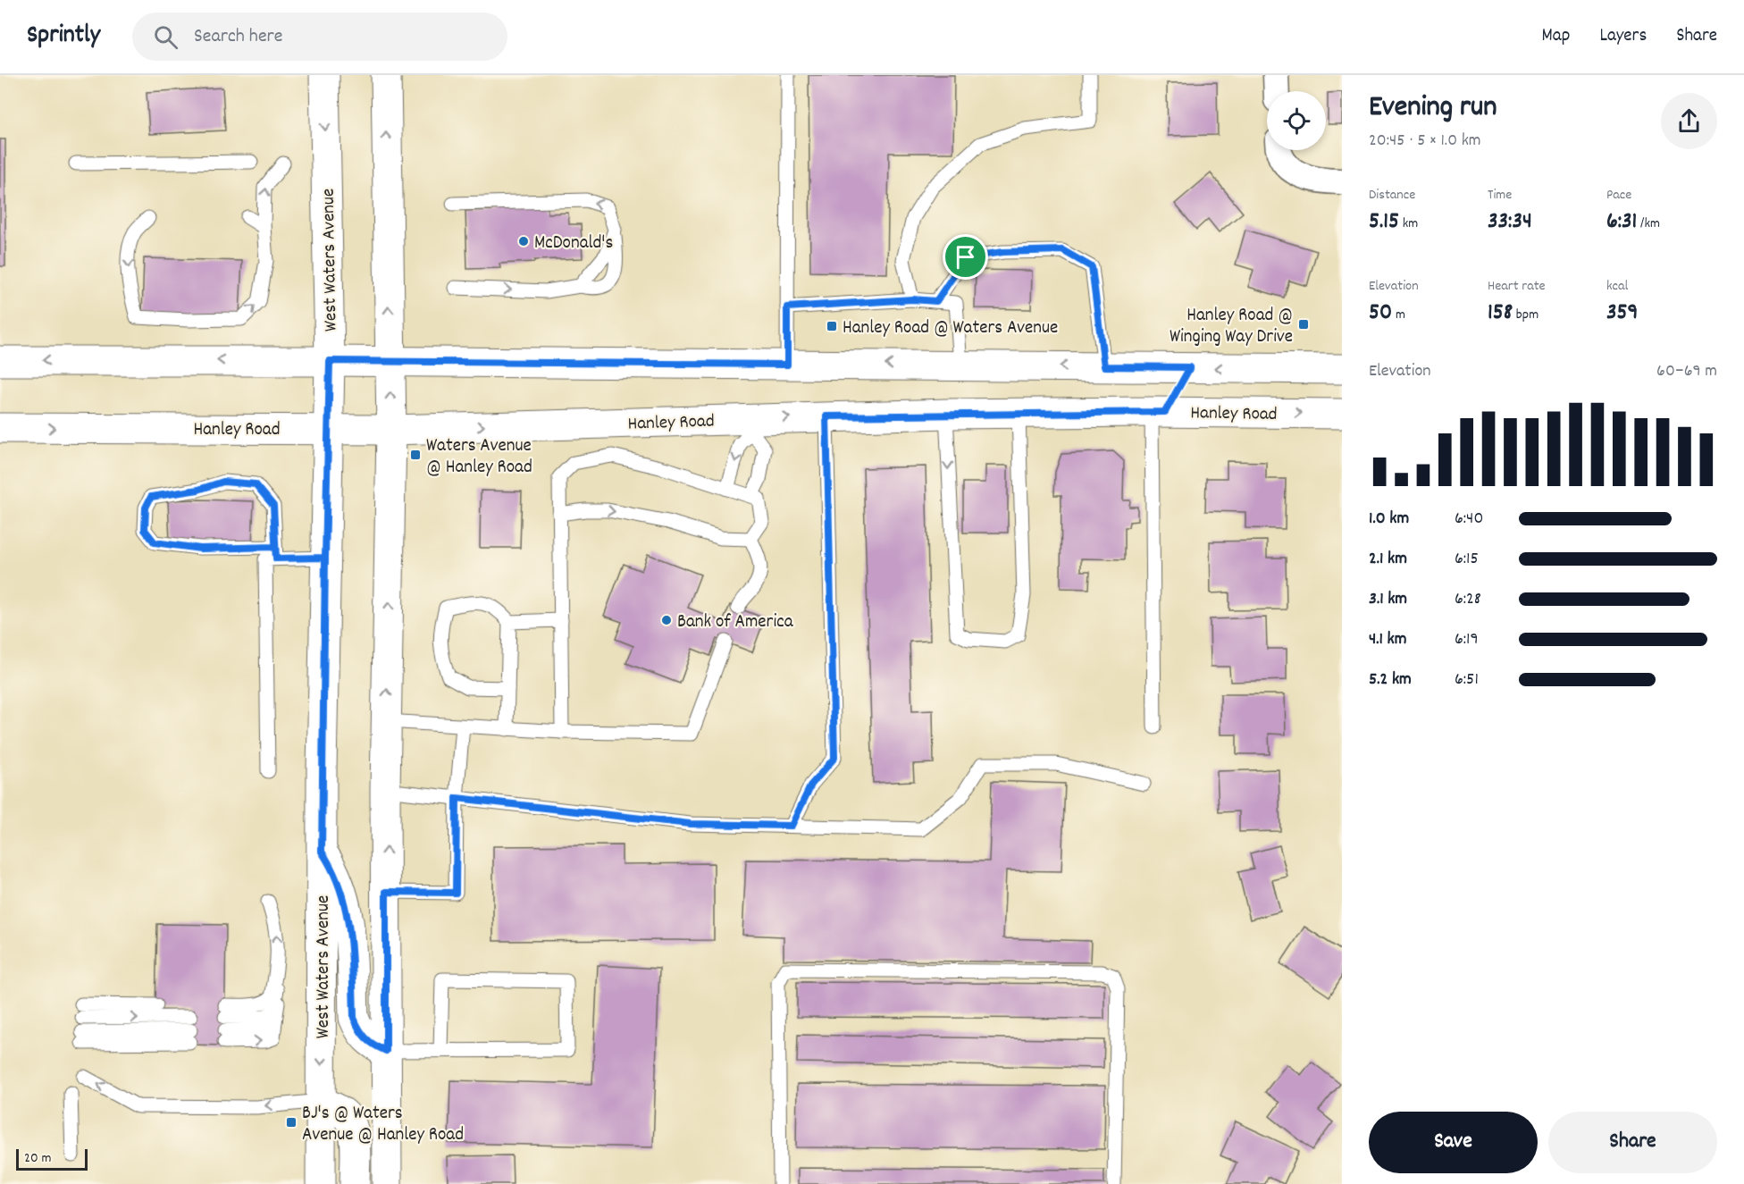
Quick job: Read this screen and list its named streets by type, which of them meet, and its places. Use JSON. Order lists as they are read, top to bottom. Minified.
{"streets":{"main road":["West Waters Avenue","Hanley Road"]},"crossings":[["West Waters Avenue","Hanley Road"]],"places":{"other":["McDonald's","Bank of America"],"transit":["Hanley Road @ Winging Way Drive","Hanley Road @ Waters Avenue","Waters Avenue @ Hanley Road","BJ's @ Waters Avenue @ Hanley Road"]},"scale_bar":"20 m","page":{"header":"Sprintly","search":"Search here","nav":["Map","Layers","Share"],"heading":["Evening run","20:45 · 5 × 1.0 km"],"stats":[["Distance","5.15 km"],["Time","33:34"],["Pace","6:31 /km"],["Elevation","50 m"],["Heart rate","158 bpm"],["kcal","359"]],"chart":["Elevation","60–69 m"],"list":[{"name":"1.0 km","note":"6:40"},{"name":"2.1 km","note":"6:15"},{"name":"3.1 km","note":"6:28"},{"name":"4.1 km","note":"6:19"},{"name":"5.2 km","note":"6:51"}],"buttons":["Save","Share"],"scale":"20 m"}}
